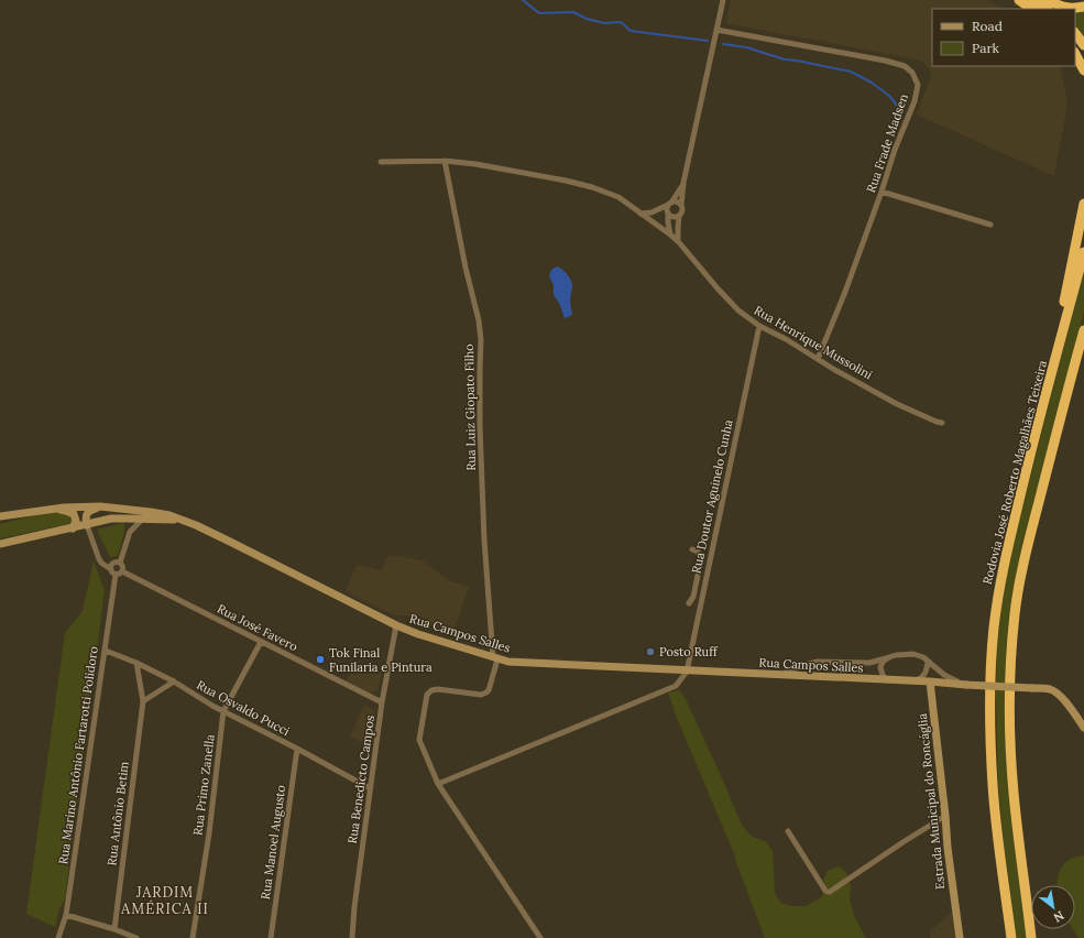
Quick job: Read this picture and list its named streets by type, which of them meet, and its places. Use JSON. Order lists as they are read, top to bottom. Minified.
{"streets":{"highway":["Rodovia José Roberto Magalhães Teixeira"],"main road":["Rua Campos Salles","Estrada Municipal do Roncáglia"],"street":["Rua Frade Madsen","Rua Henrique Mussolini","Rua Luiz Giopato Filho","Rua Doutor Aguinelo Cunha","Rua José Favero","Rua Osvaldo Pucci","Rua Marino Antônio Fartarotti Polidoro","Rua Benedicto Campos","Rua Primo Zanella","Rua Antônio Betim","Rua Manoel Augusto"]},"crossings":[["Rua Frade Madsen","Rua Henrique Mussolini"],["Rua Henrique Mussolini","Rua Luiz Giopato Filho"],["Rua Henrique Mussolini","Rua Doutor Aguinelo Cunha"],["Rua Luiz Giopato Filho","Rua Campos Salles"],["Rua Doutor Aguinelo Cunha","Rua Campos Salles"],["Rua José Favero","Rua Marino Antônio Fartarotti Polidoro"],["Rua José Favero","Rua Benedicto Campos"],["Rua José Favero","Rua Primo Zanella"],["Rua Campos Salles","Rua Benedicto Campos"],["Rua Campos Salles","Estrada Municipal do Roncáglia"],["Rua Osvaldo Pucci","Rua Marino Antônio Fartarotti Polidoro"],["Rua Osvaldo Pucci","Rua Benedicto Campos"],["Rua Osvaldo Pucci","Rua Primo Zanella"],["Rua Osvaldo Pucci","Rua Antônio Betim"],["Rua Osvaldo Pucci","Rua Manoel Augusto"]],"districts":["JARDIM AMÉRICA II"],"places":["Posto Ruff","Tok Final Funilaria e Pintura"],"legend":["Road","Park"],"north":"bottom right"}
